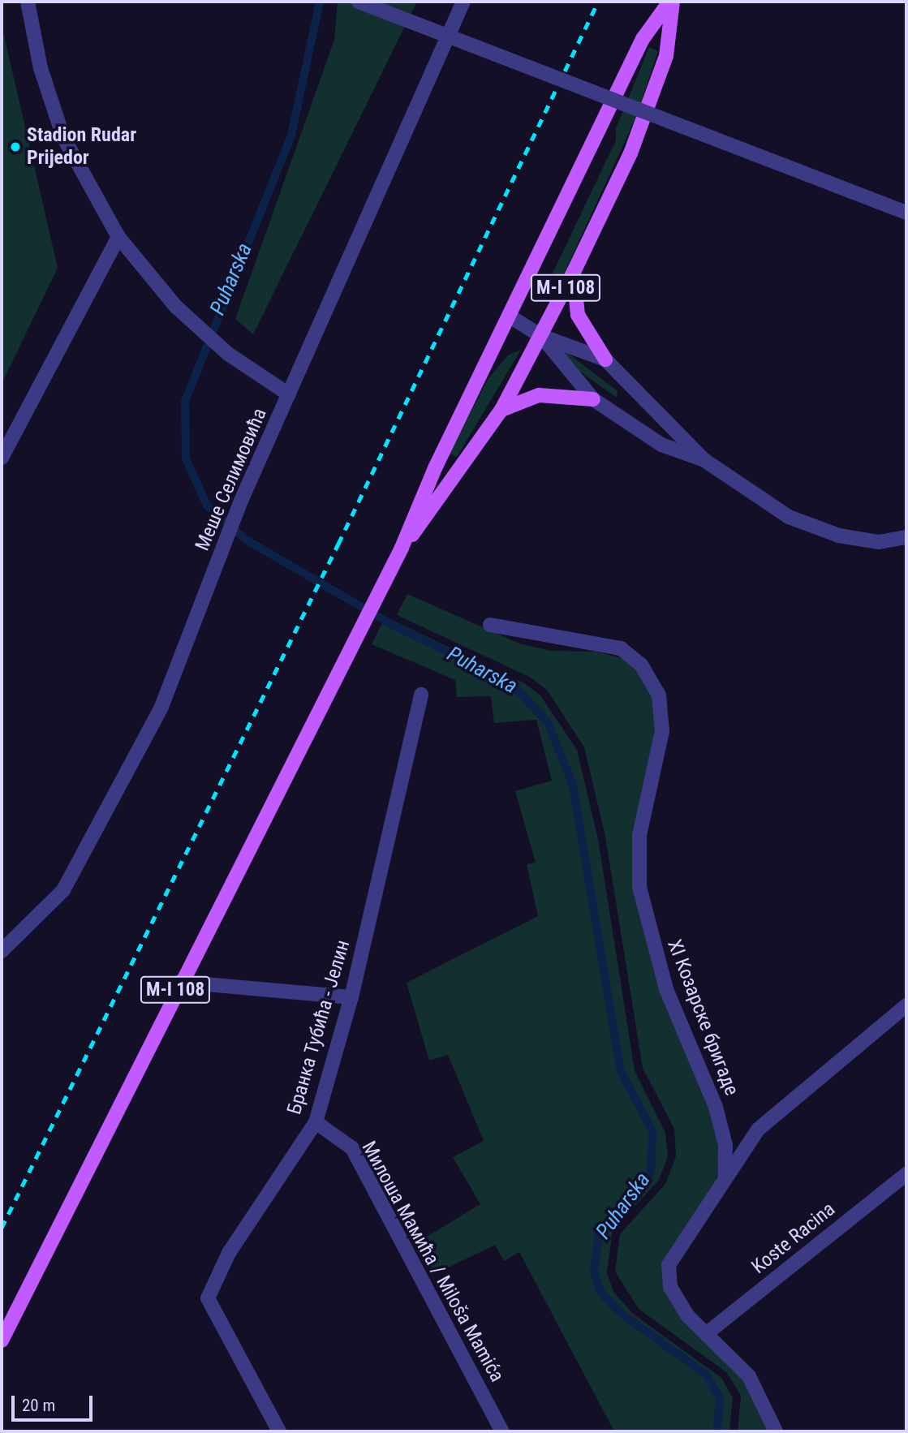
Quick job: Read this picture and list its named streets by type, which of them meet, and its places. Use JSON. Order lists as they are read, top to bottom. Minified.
{"streets":{"main road":["M-I 108"],"street":["Меше Селимовића","XI Козарске бригаде","Бранка Тубића - Јелин","Koste Racina","Милоша Мамића / Miloša Mamića"]},"crossings":[["Бранка Тубића - Јелин","Милоша Мамића / Miloša Mamića"]],"water":["Puharska"],"places":["Stadion Rudar Prijedor"],"scale_bar":"20 m"}
